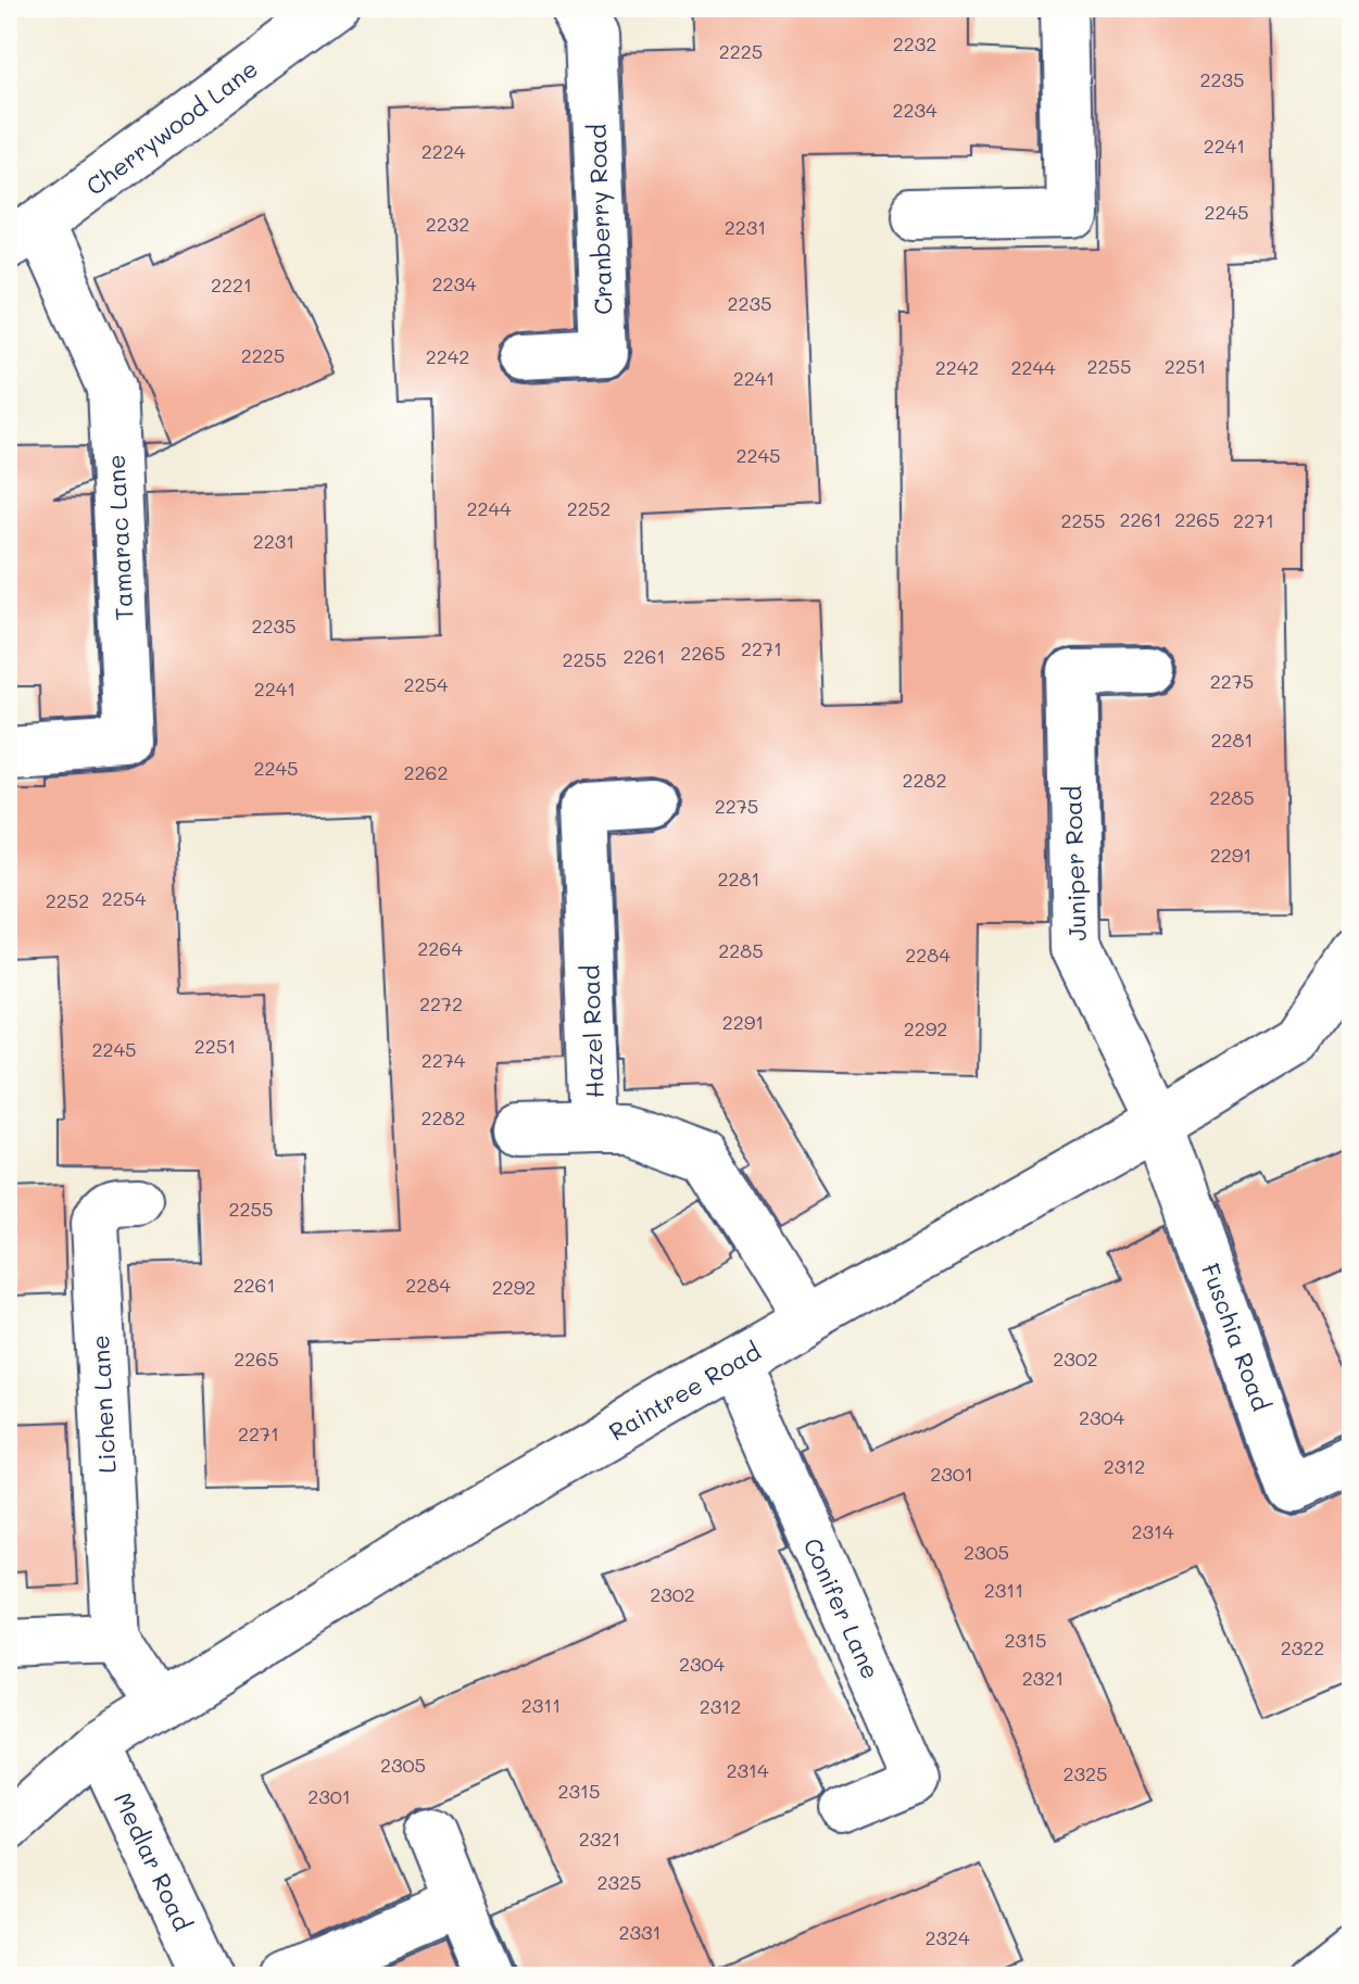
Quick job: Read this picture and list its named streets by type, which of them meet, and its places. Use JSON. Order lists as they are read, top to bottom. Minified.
{"streets":{"street":["Cherrywood Lane","Cranberry Road","Tamarac Lane","Juniper Road","Hazel Road","Fuschia Road","Raintree Road","Lichen Lane","Conifer Lane","Medlar Road"]},"crossings":[["Cherrywood Lane","Tamarac Lane"],["Juniper Road","Fuschia Road"],["Juniper Road","Raintree Road"],["Hazel Road","Raintree Road"],["Fuschia Road","Raintree Road"],["Raintree Road","Conifer Lane"],["Raintree Road","Medlar Road"]],"house_numbers":["2232","2225","2235","2234","2241","2224","2245","2232","2231","2234","2221","2235","2225","2242","2255","2251","2242","2244","2241","2245","2244","2252","2261","2265","2255","2271","2231","2235","2271","2265","2261","2255","2275","2254","2241","2281","2245","2262","2282","2285","2275","2291","2281","2254","2252","2264","2285","2284","2272","2291","2292","2251","2245","2274","2282","2255","2261","2284","2292","2265","2302","2304","2271","2312","2301","2314","2305","2311","2302","2315","2322","2304","2321","2311","2312","2305","2314","2325","2315","2301","2321","2325","2331","2324"]}
